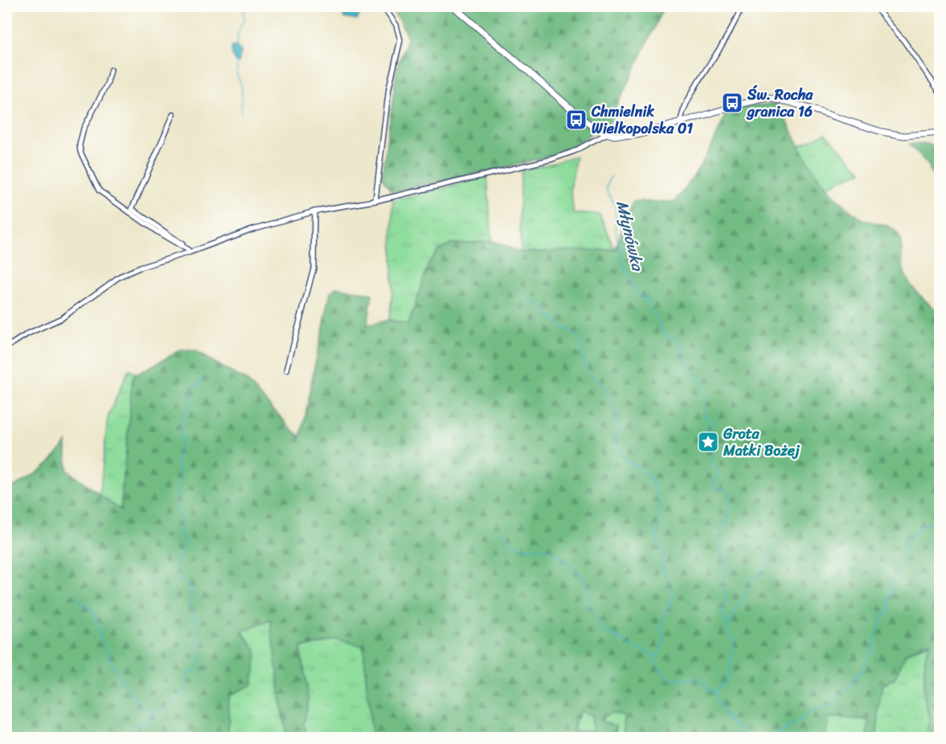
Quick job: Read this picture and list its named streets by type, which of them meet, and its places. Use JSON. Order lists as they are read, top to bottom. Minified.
{"water":["Młynówka"],"places":{"bus stop":["Św. Rocha granica 16","Chmielnik Wielkopolska 01"],"place":["Grota Matki Bożej"]}}
